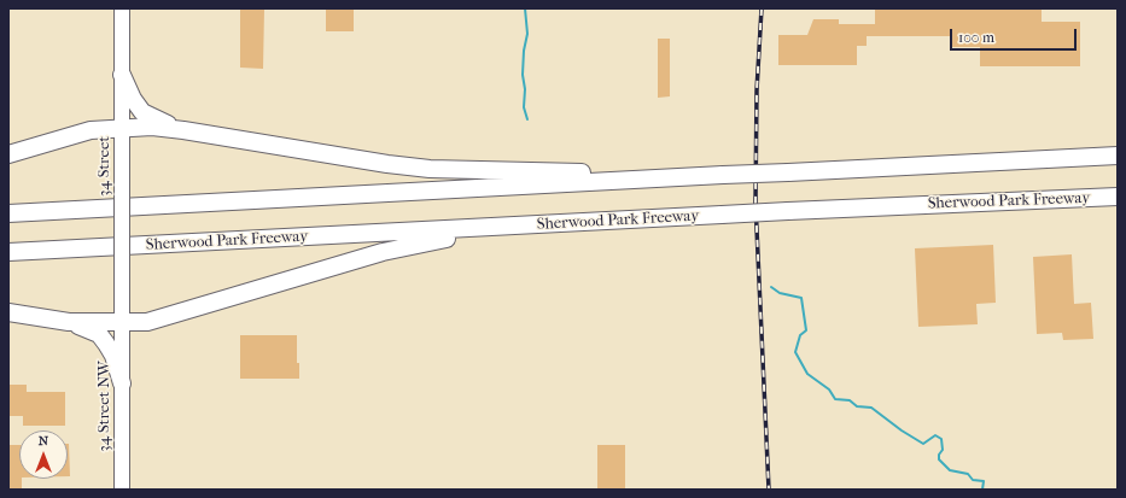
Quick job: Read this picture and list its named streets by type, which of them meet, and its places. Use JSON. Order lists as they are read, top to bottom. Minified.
{"streets":{"highway":["Sherwood Park Freeway"],"main road":["34 Street","34 Street NW"]},"crossings":[["34 Street","34 Street NW"]],"scale_bar":"100 m","north":"top"}
